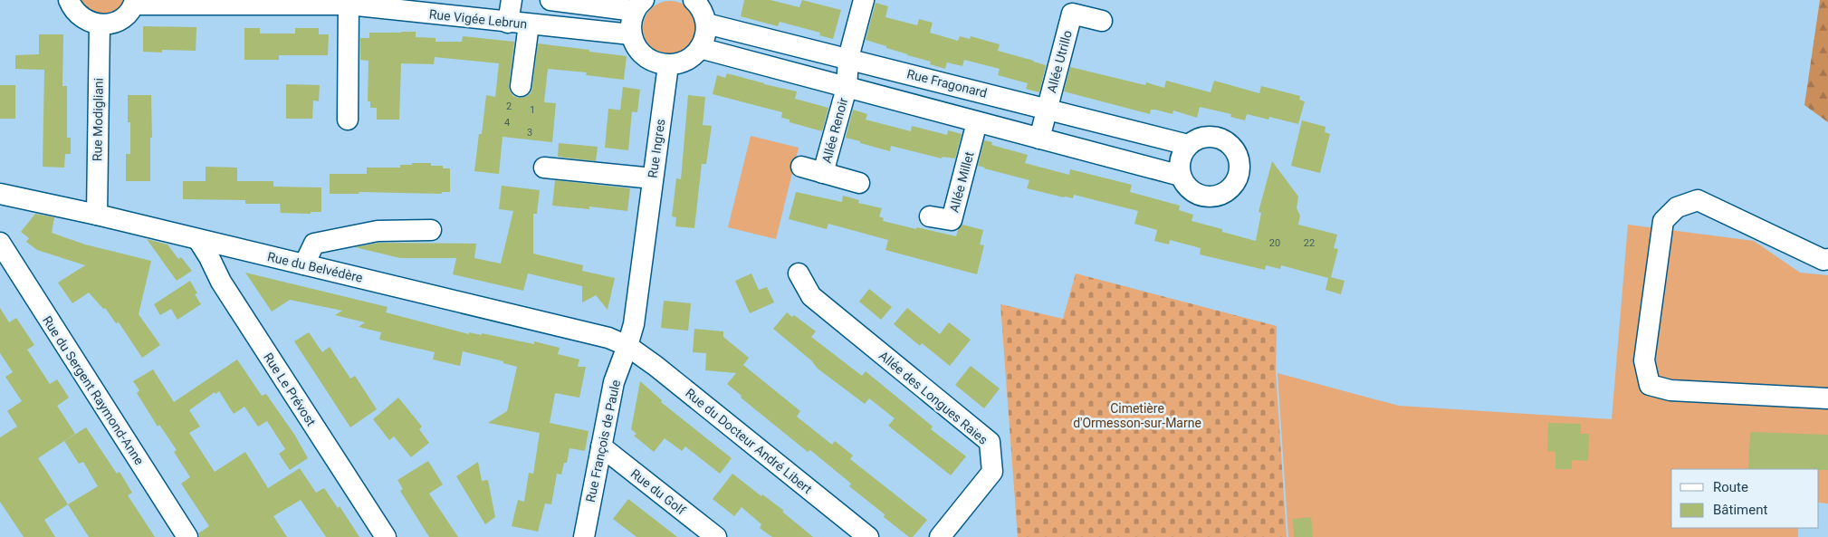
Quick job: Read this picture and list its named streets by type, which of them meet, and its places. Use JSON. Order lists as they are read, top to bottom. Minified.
{"streets":{"street":["Rue Vigée Lebrun","Allée Utrillo","Rue Fragonard","Rue Modigliani","Allée Renoir","Rue Ingres","Allée Millet","Rue du Belvédère","Rue Le Prévost","Rue du Sergent Raymond-Anne","Allée des Longues Raies","Rue François de Paule","Rue du Docteur André Libert","Rue du Golf"]},"crossings":[["Allée Utrillo","Rue Fragonard"],["Rue Fragonard","Allée Renoir"],["Rue Modigliani","Rue du Belvédère"],["Rue Ingres","Rue du Belvédère"],["Rue Ingres","Rue François de Paule"],["Rue Ingres","Rue du Docteur André Libert"],["Rue du Belvédère","Rue Le Prévost"],["Rue du Belvédère","Rue François de Paule"],["Rue du Belvédère","Rue du Docteur André Libert"],["Rue François de Paule","Rue du Docteur André Libert"],["Rue François de Paule","Rue du Golf"]],"parks":["Cimetière d'Ormesson-sur-Marne"],"house_numbers":["2","1","4","3","20","22"],"legend":["Route","Bâtiment"]}
